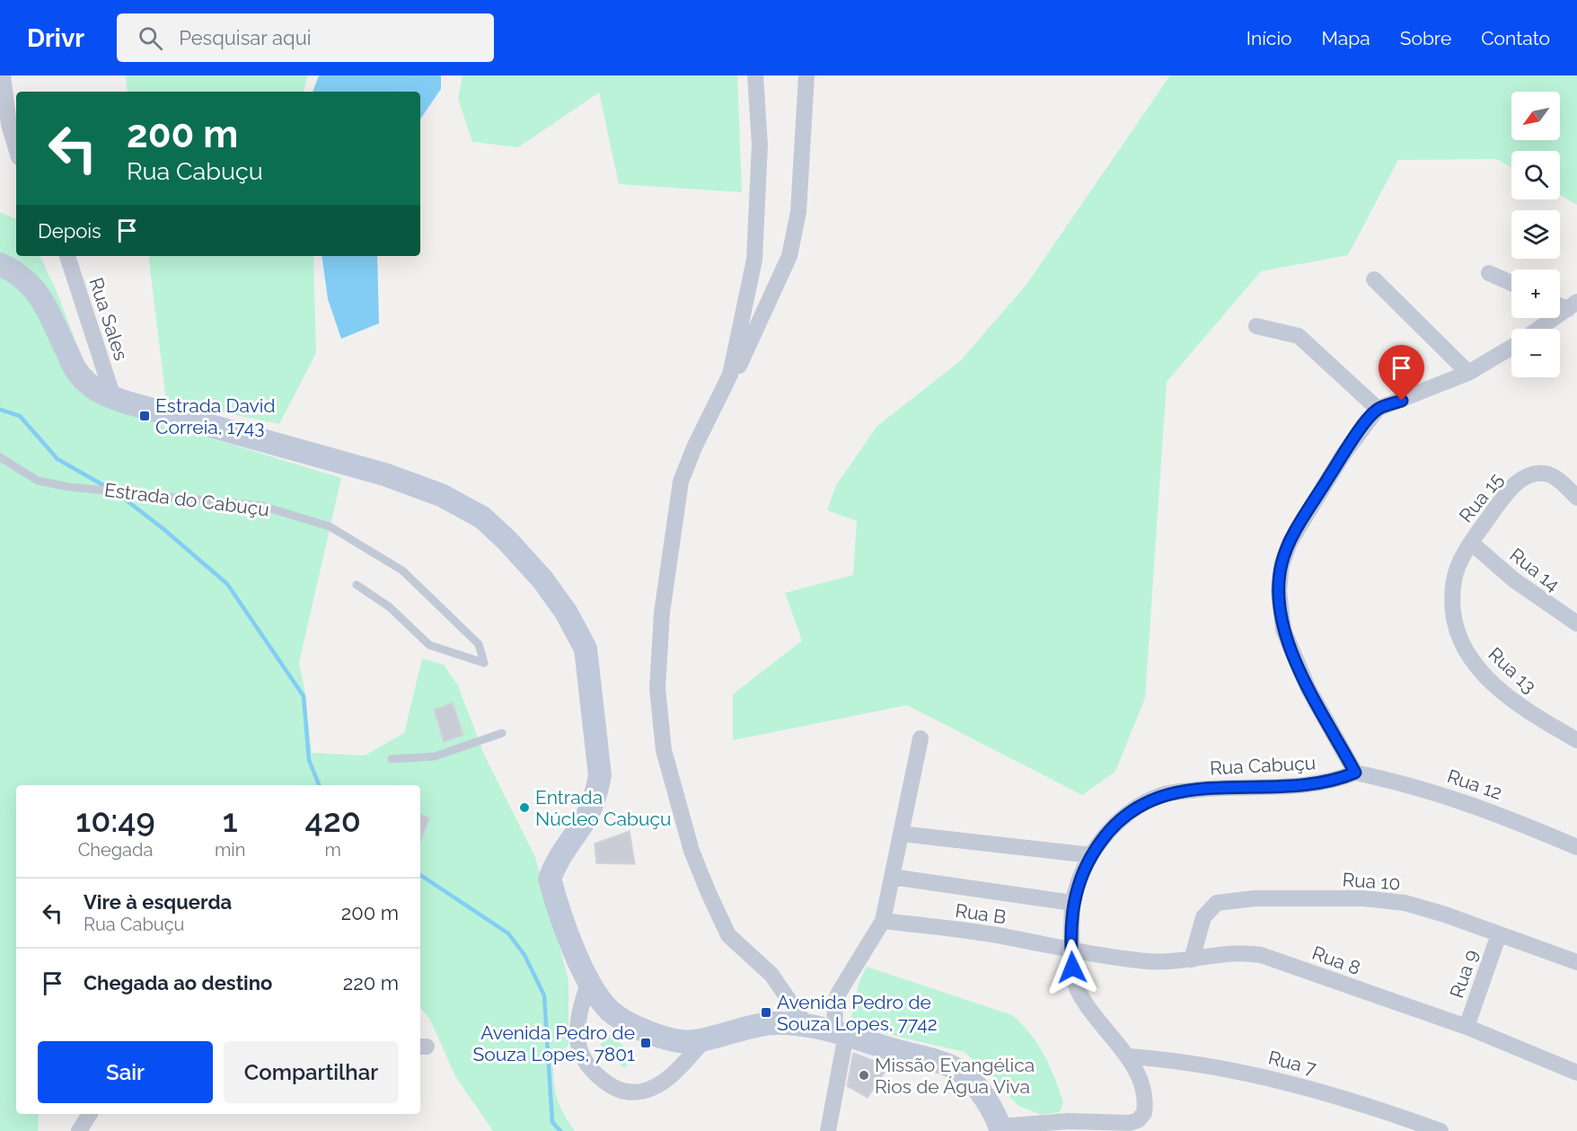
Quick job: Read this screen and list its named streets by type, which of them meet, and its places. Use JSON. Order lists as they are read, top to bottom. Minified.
{"streets":{"street":["Rua Sales","Rua 15","Rua 14","Rua 13","Rua Cabuçu","Rua 12","Rua 10","Rua B","Rua 8","Rua 9","Rua 7"],"lane":["Estrada do Cabuçu"]},"crossings":[["Rua 15","Rua 14"],["Rua 15","Rua 13"],["Rua 14","Rua 13"],["Rua Cabuçu","Rua 12"],["Rua Cabuçu","Rua B"],["Rua Cabuçu","Rua 8"],["Rua Cabuçu","Rua 7"],["Rua 10","Rua 8"],["Rua 10","Rua 9"],["Rua B","Rua 8"],["Rua 8","Rua 9"]],"places":{"transit":["Estrada David Correia, 1743","Avenida Pedro de Souza Lopes, 7742","Avenida Pedro de Souza Lopes, 7801"],"other":["Entrada Núcleo Cabuçu","Missão Evangélica Rios de Água Viva"]},"north":"bottom left","page":{"header":"Drivr","search":"Pesquisar aqui","nav":["Início","Mapa","Sobre","Contato"],"map_buttons":["+","−"],"turn":["200 m","Rua Cabuçu"],"then":"Depois","eta":["10:49","Chegada","1","min","420","m"],"list":[{"name":"Vire à esquerda","note":"Rua Cabuçu","value":"200 m"},{"name":"Chegada ao destino","value":"220 m"}],"buttons":["Sair","Compartilhar"]}}
